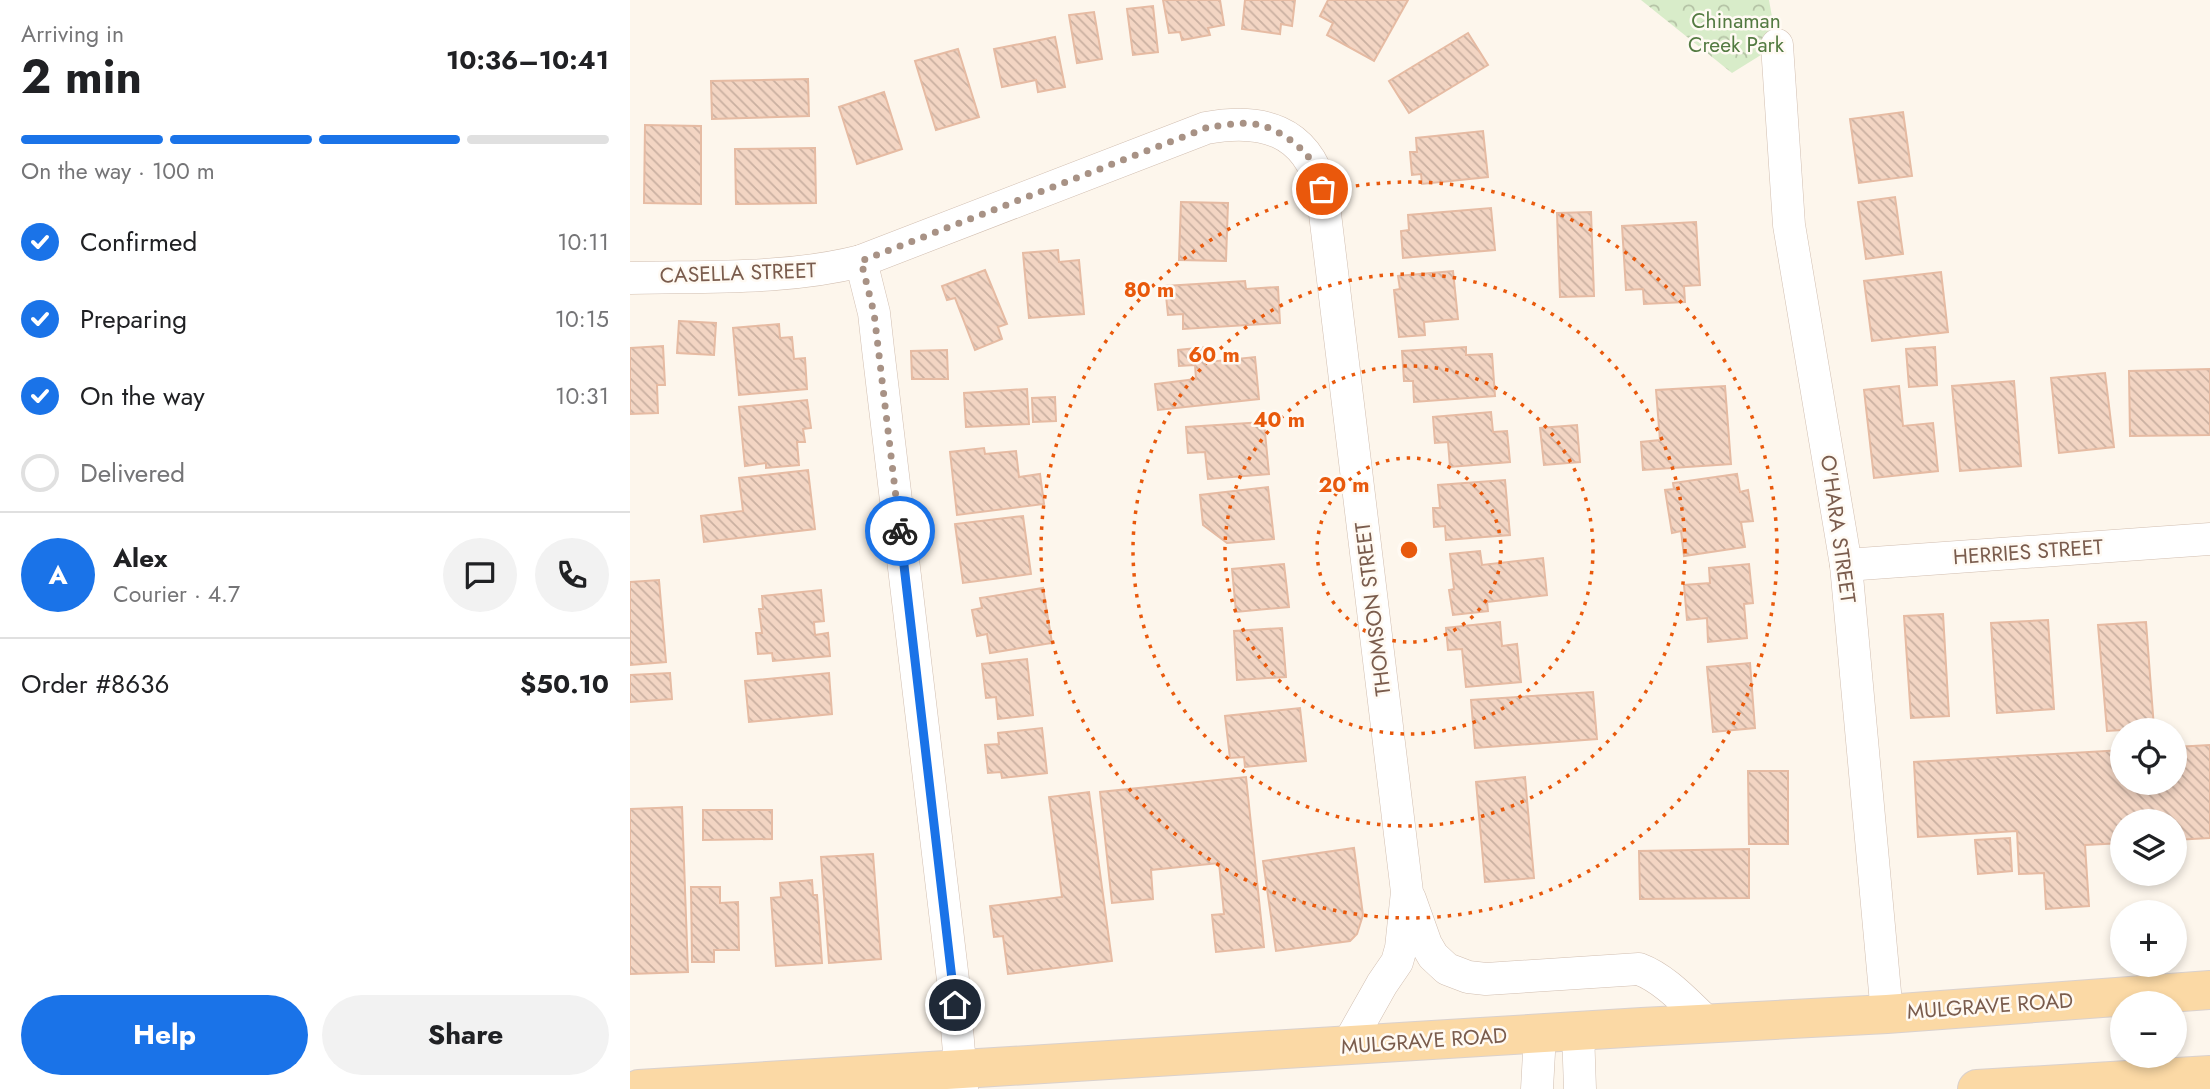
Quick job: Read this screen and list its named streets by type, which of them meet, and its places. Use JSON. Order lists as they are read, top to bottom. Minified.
{"streets":{"main road":["MULGRAVE ROAD"],"street":["CASELLA STREET","O'HARA STREET","HERRIES STREET","THOMSON STREET"]},"crossings":[["CASELLA STREET","THOMSON STREET"],["O'HARA STREET","HERRIES STREET"],["O'HARA STREET","MULGRAVE ROAD"],["THOMSON STREET","MULGRAVE ROAD"]],"parks":["Chinaman Creek Park"],"page":{"heading":["2 min","Arriving in","10:36–10:41"],"panel":["Alex","Courier · 4.7","Order #8636","$50.10"],"bar":"On the way · 100 m","list":[["Confirmed","10:11"],["Preparing","10:15"],["On the way","10:31"],"Delivered"],"round":"A","map_buttons":["+","−"],"buttons":["Help","Share"]},"rings":["80 m","60 m","40 m","20 m"]}
